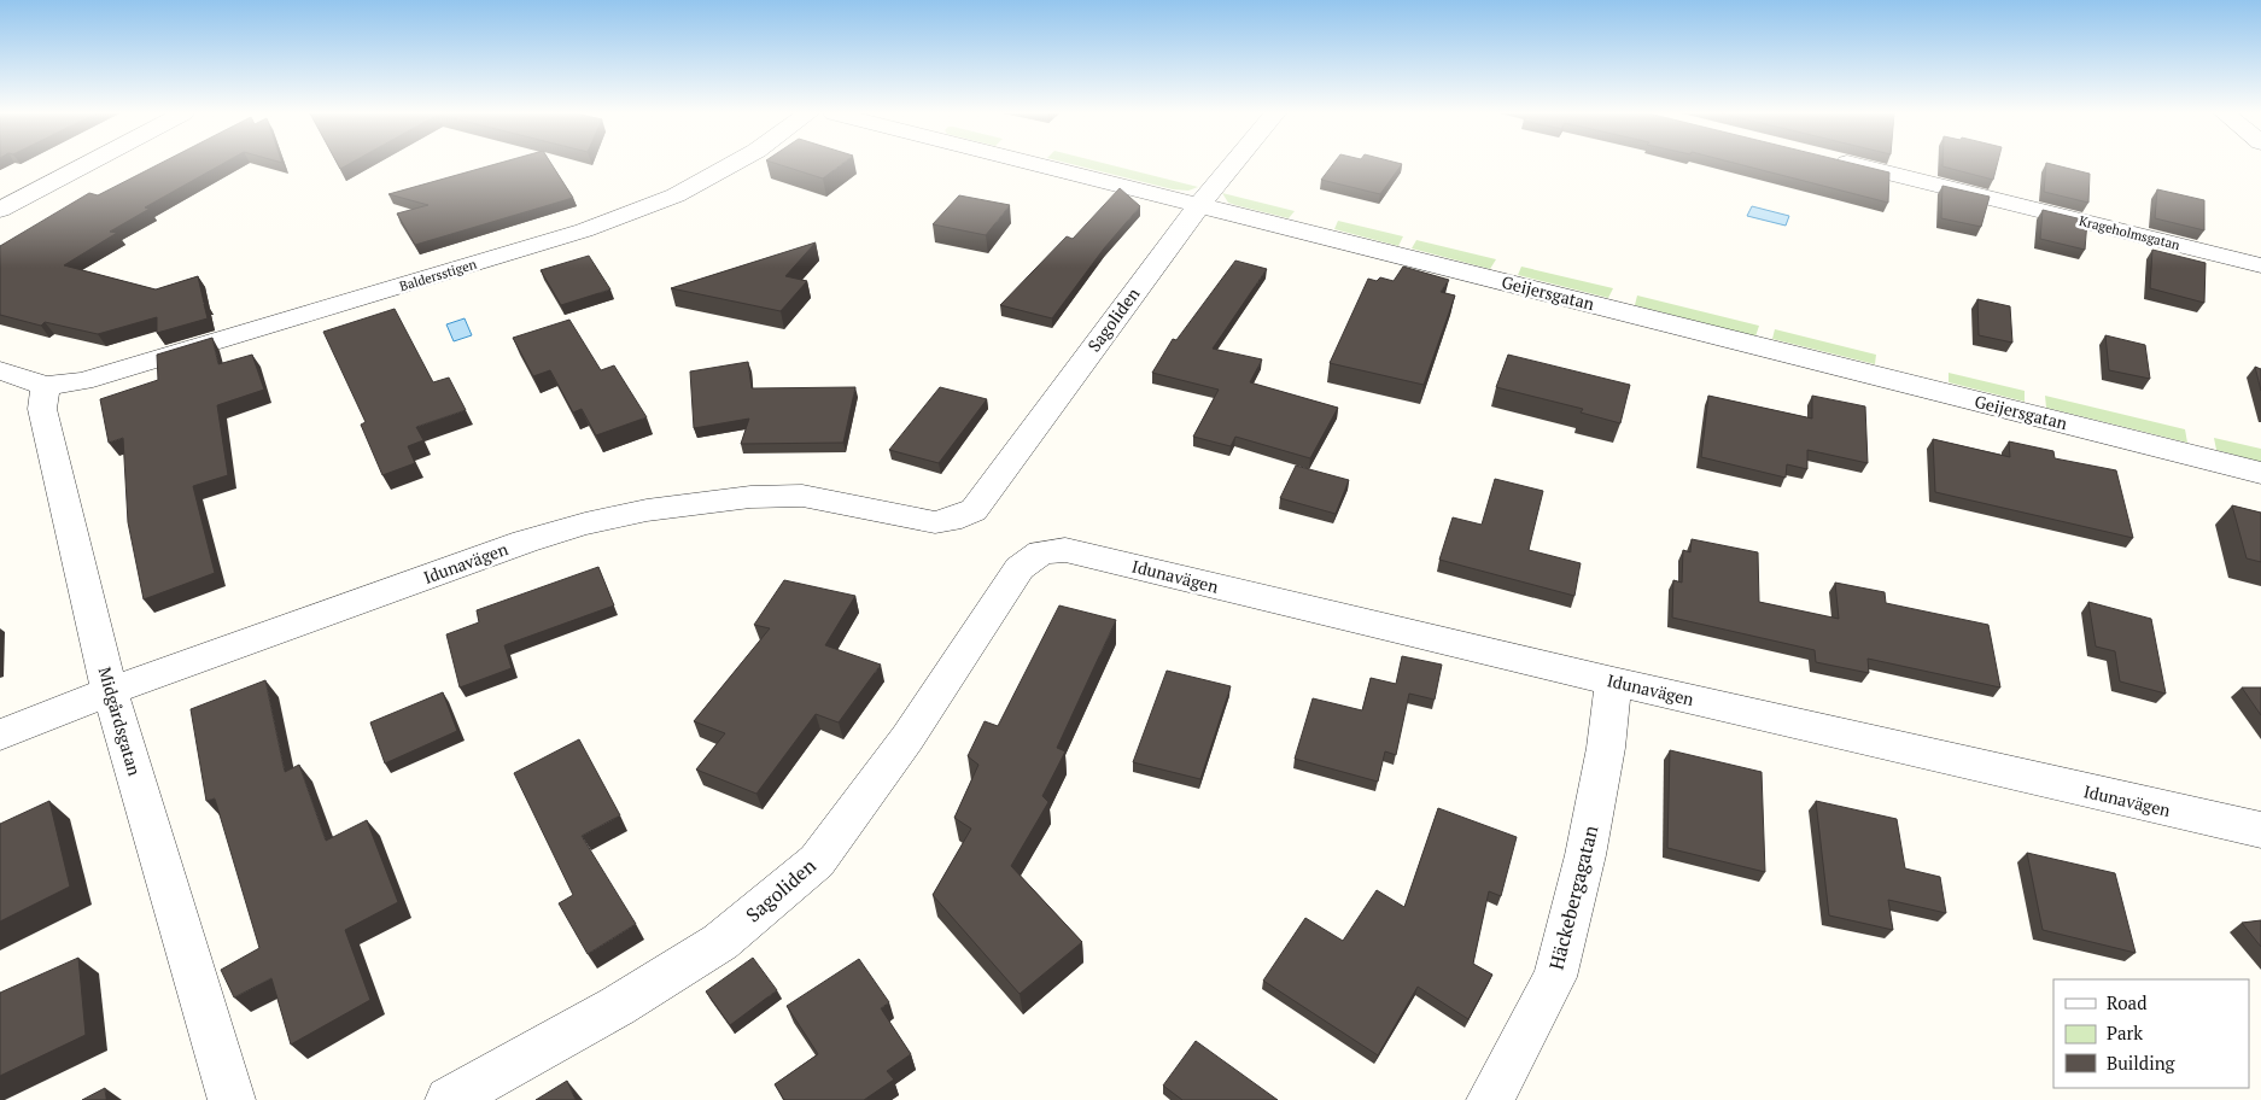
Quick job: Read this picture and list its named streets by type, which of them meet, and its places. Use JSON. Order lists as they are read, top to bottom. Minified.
{"streets":{"street":["Krageholmsgatan","Baldersstigen","Geijersgatan","Sagoliden","Idunavägen","Midgårdsgatan","Häckebergagatan"]},"crossings":[["Baldersstigen","Midgårdsgatan"],["Geijersgatan","Sagoliden"],["Sagoliden","Idunavägen"],["Idunavägen","Midgårdsgatan"],["Idunavägen","Häckebergagatan"]],"legend":["Road","Park","Building"]}
